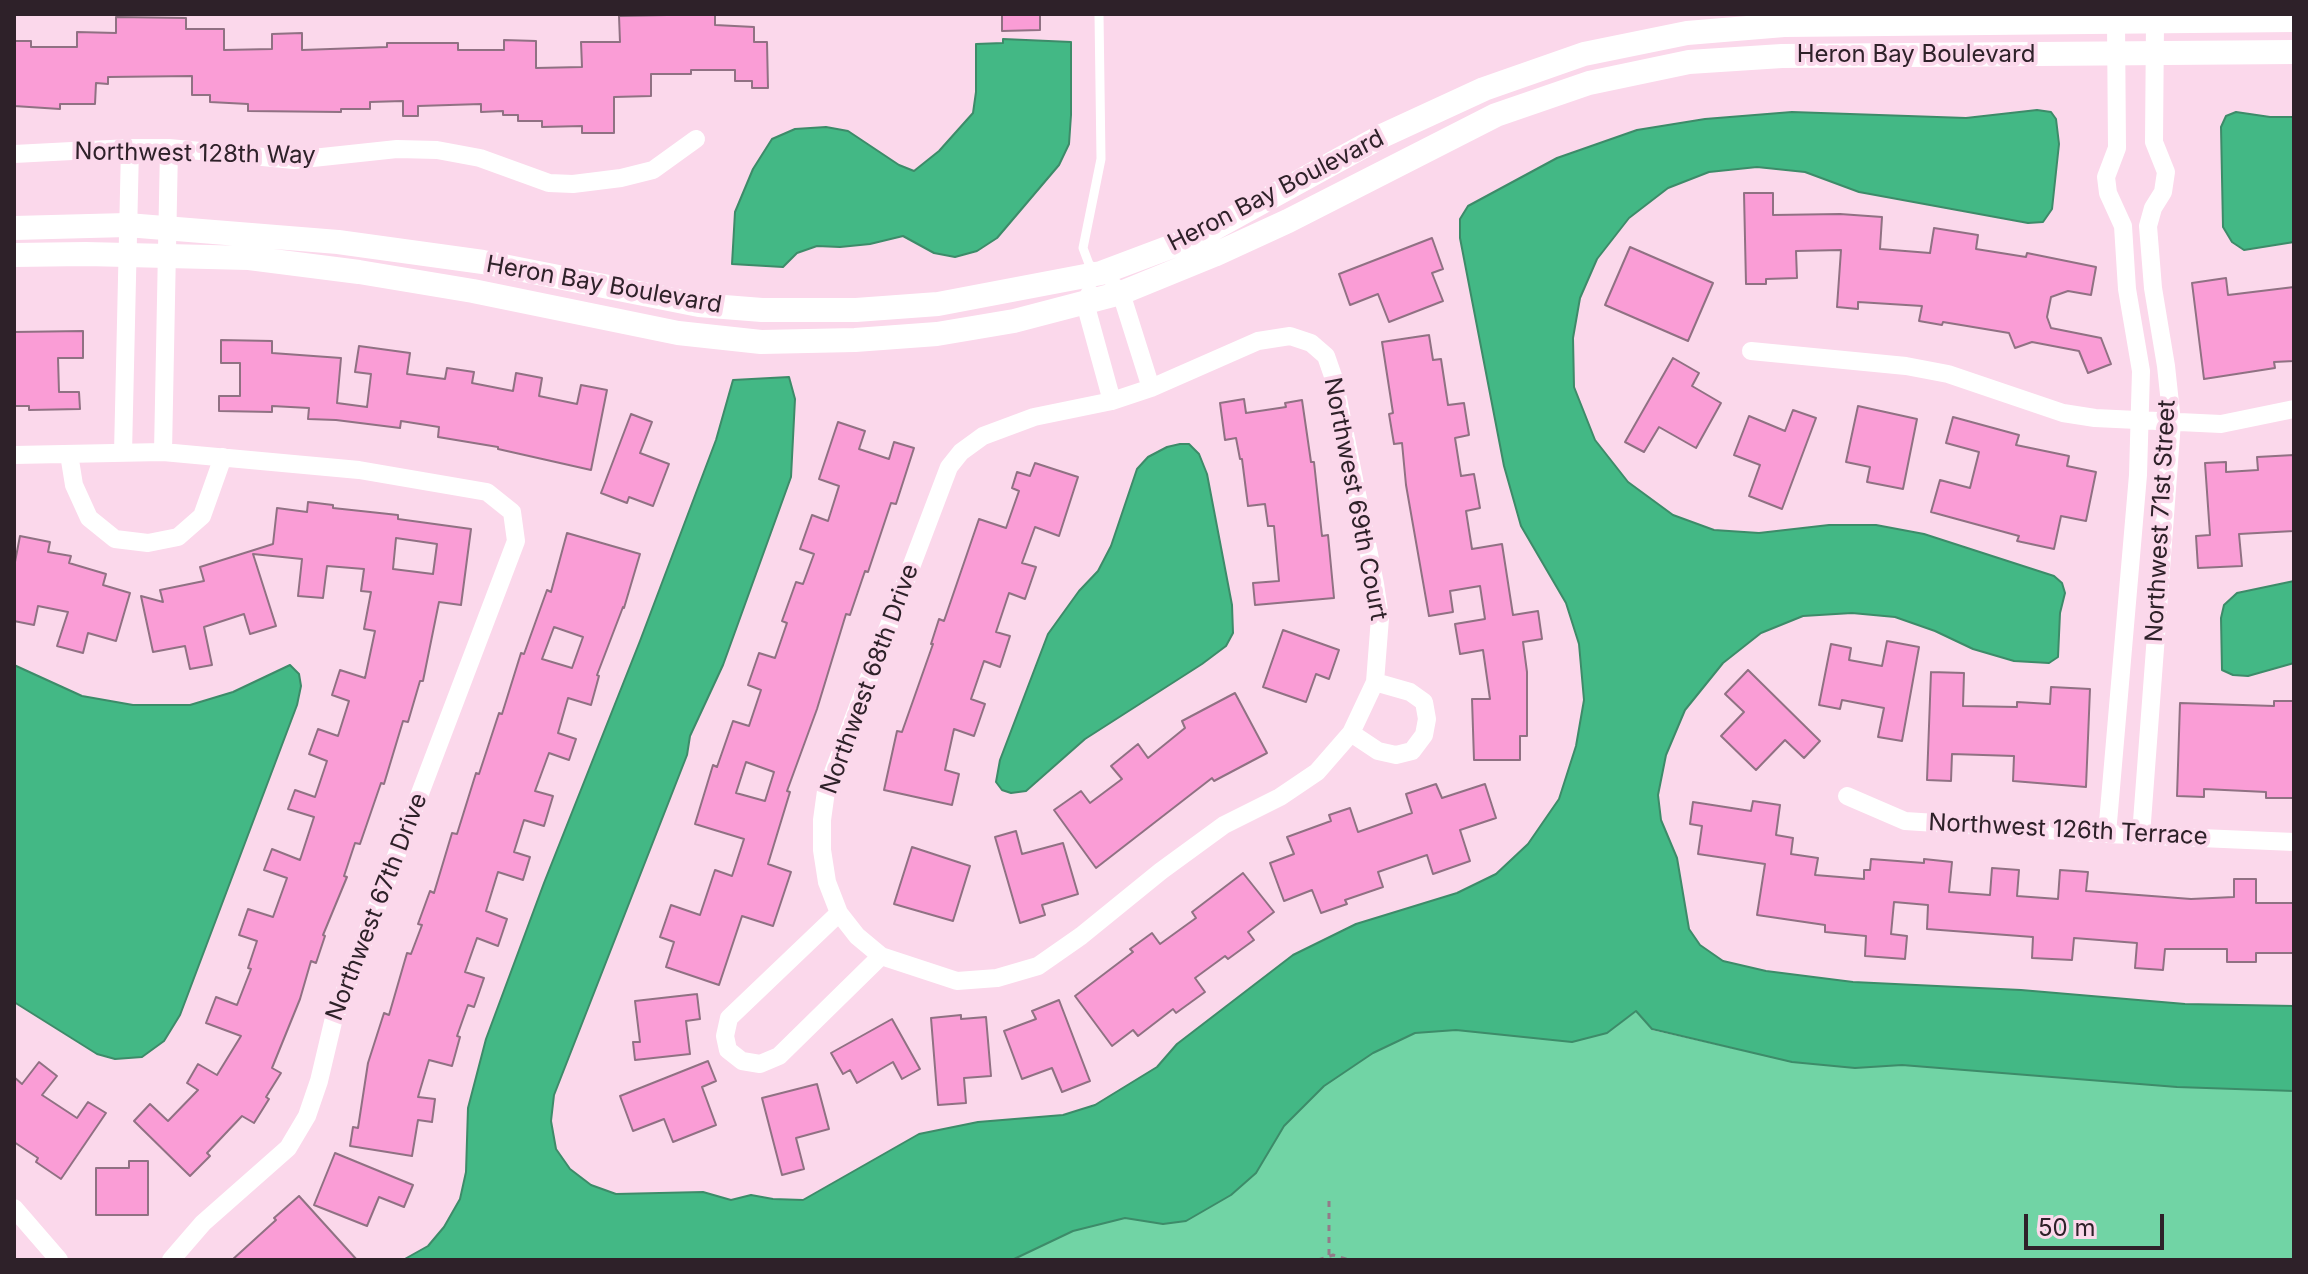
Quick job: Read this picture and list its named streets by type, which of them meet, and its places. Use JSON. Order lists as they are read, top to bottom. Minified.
{"streets":{"street":["Heron Bay Boulevard","Northwest 128th Way","Northwest 69th Court","Northwest 71st Street","Northwest 68th Drive","Northwest 126th Terrace","Northwest 67th Drive"]},"crossings":[["Heron Bay Boulevard","Northwest 71st Street"],["Northwest 71st Street","Northwest 126th Terrace"]],"scale_bar":"50 m"}
